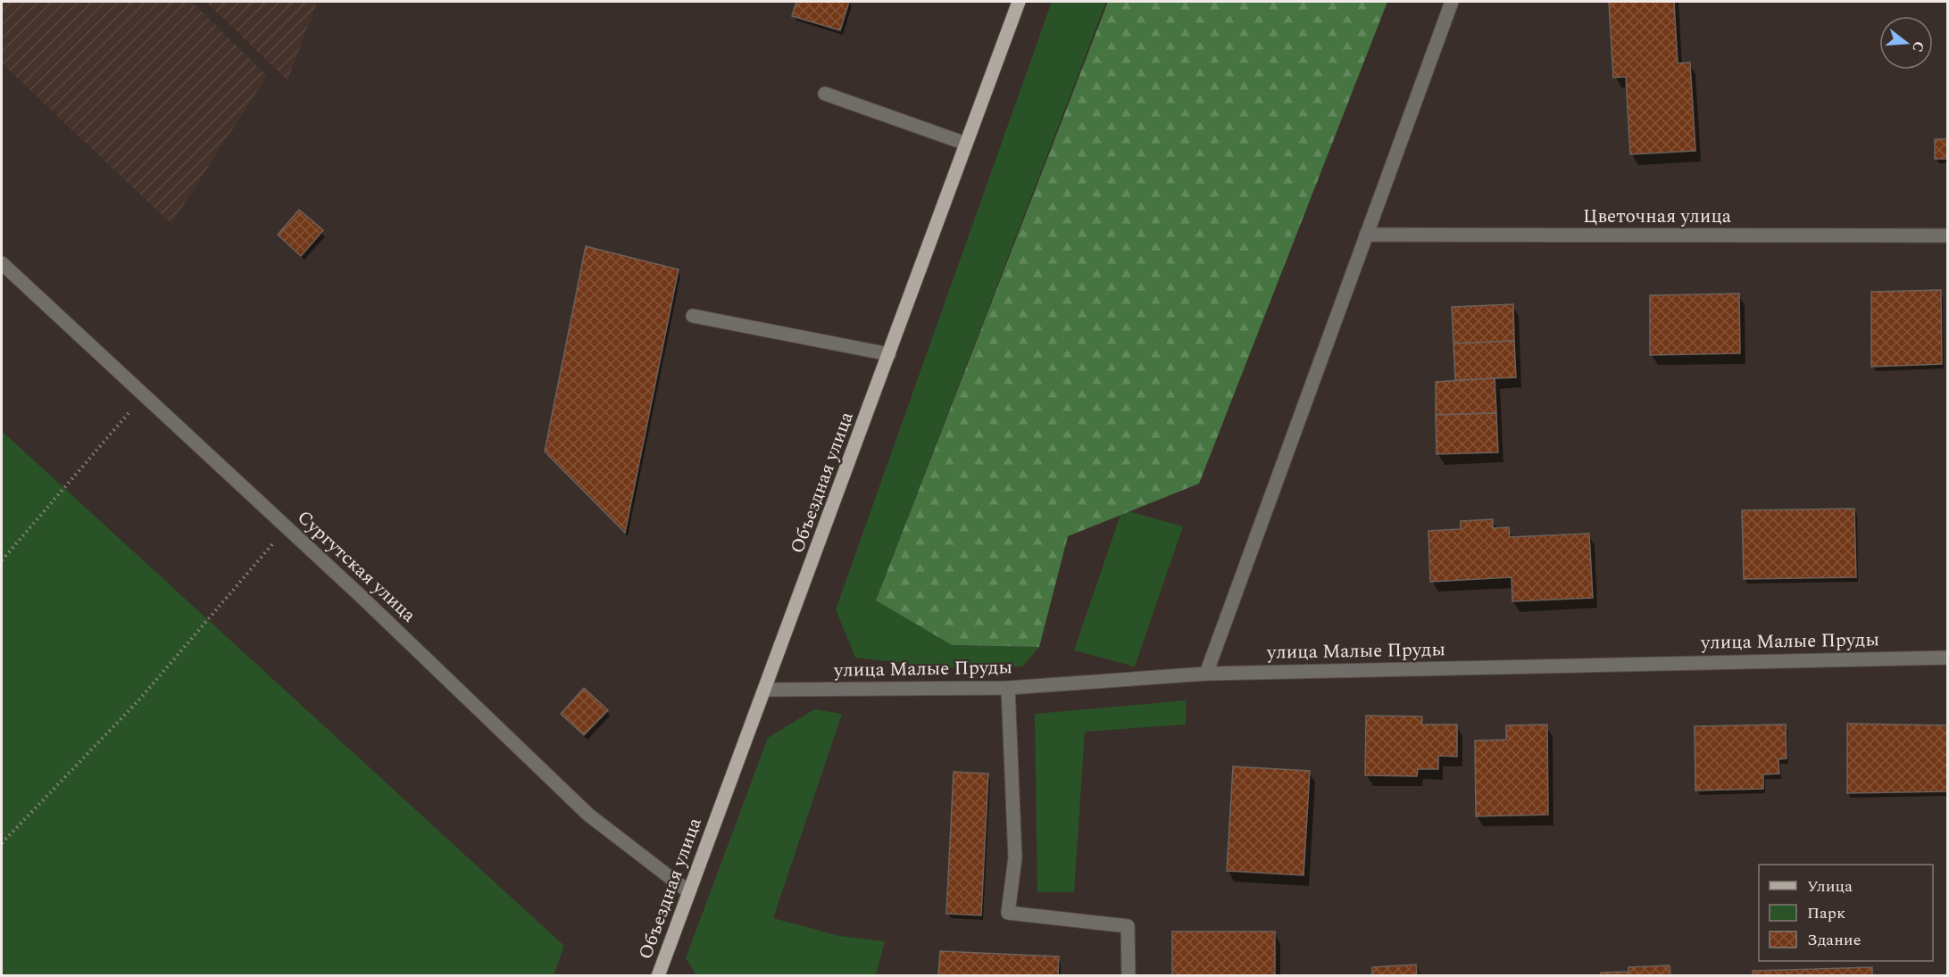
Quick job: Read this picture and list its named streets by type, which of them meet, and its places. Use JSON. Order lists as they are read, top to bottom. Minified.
{"streets":{"main road":["Объездная улица"],"street":["Цветочная улица","Сургутская улица","улица Малые Пруды"]},"crossings":[["Объездная улица","Сургутская улица"],["Объездная улица","улица Малые Пруды"]],"legend":["Улица","Парк","Здание"],"north":"right"}
